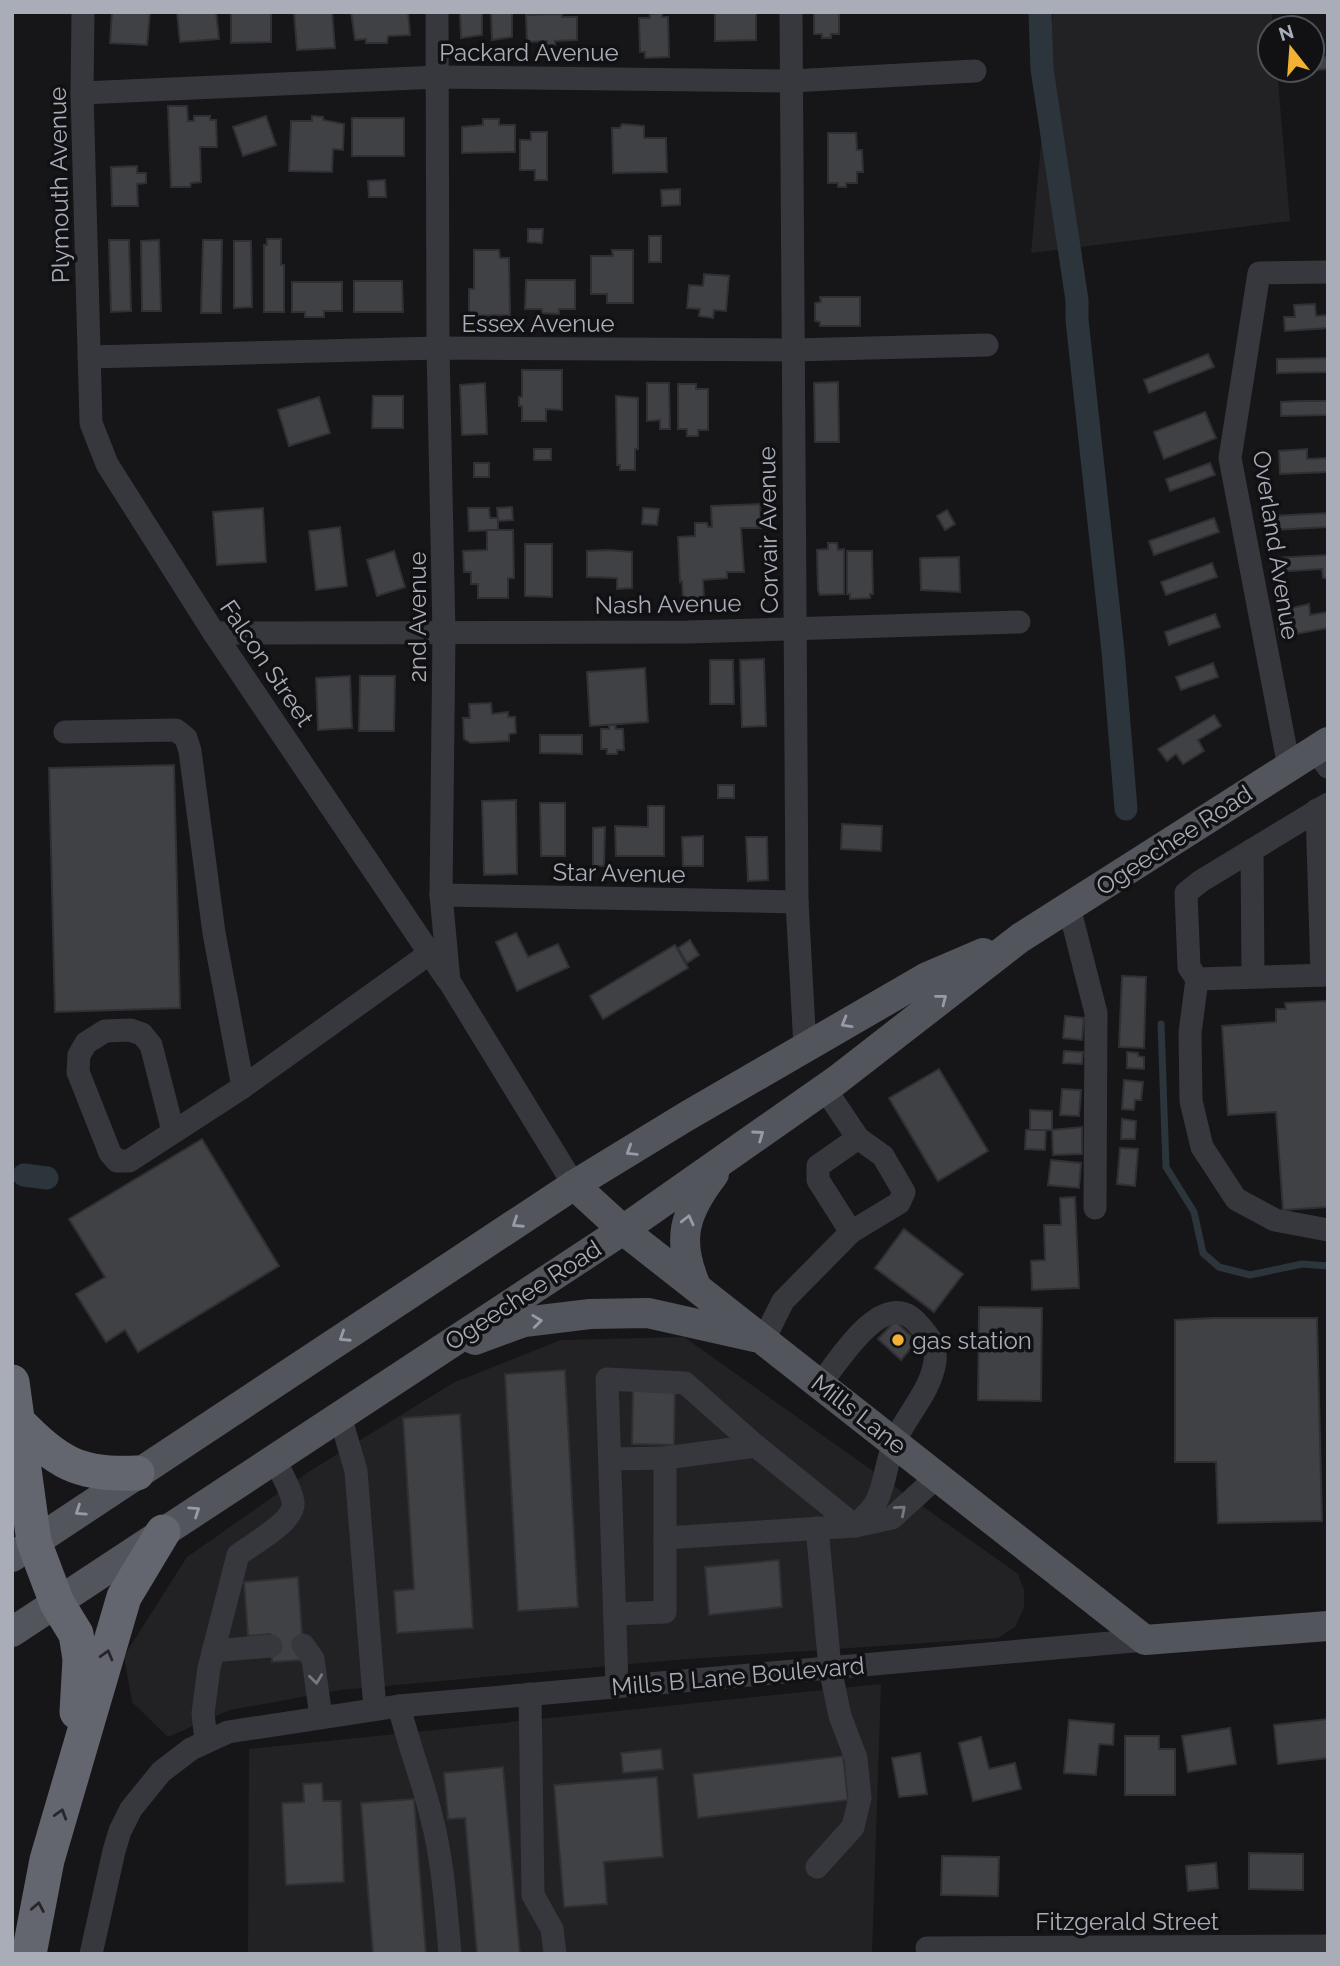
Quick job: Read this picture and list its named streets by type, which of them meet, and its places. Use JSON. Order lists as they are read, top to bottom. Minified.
{"streets":{"main road":["Ogeechee Road","Mills Lane","Mills B Lane Boulevard"],"street":["Packard Avenue","Plymouth Avenue","Essex Avenue","Corvair Avenue","Overland Avenue","Nash Avenue","2nd Avenue","Falcon Street","Star Avenue","Fitzgerald Street"]},"crossings":[["Packard Avenue","Plymouth Avenue"],["Packard Avenue","Corvair Avenue"],["Packard Avenue","2nd Avenue"],["Plymouth Avenue","Essex Avenue"],["Plymouth Avenue","Falcon Street"],["Essex Avenue","Corvair Avenue"],["Essex Avenue","2nd Avenue"],["Essex Avenue","Falcon Street"],["Corvair Avenue","Nash Avenue"],["Corvair Avenue","Ogeechee Road"],["Corvair Avenue","Star Avenue"],["Overland Avenue","Ogeechee Road"],["Nash Avenue","2nd Avenue"],["Nash Avenue","Falcon Street"],["2nd Avenue","Falcon Street"],["2nd Avenue","Ogeechee Road"],["2nd Avenue","Star Avenue"],["2nd Avenue","Mills Lane"],["Ogeechee Road","Mills Lane"],["Mills Lane","Mills B Lane Boulevard"]],"places":["gas station"],"north":"top"}
